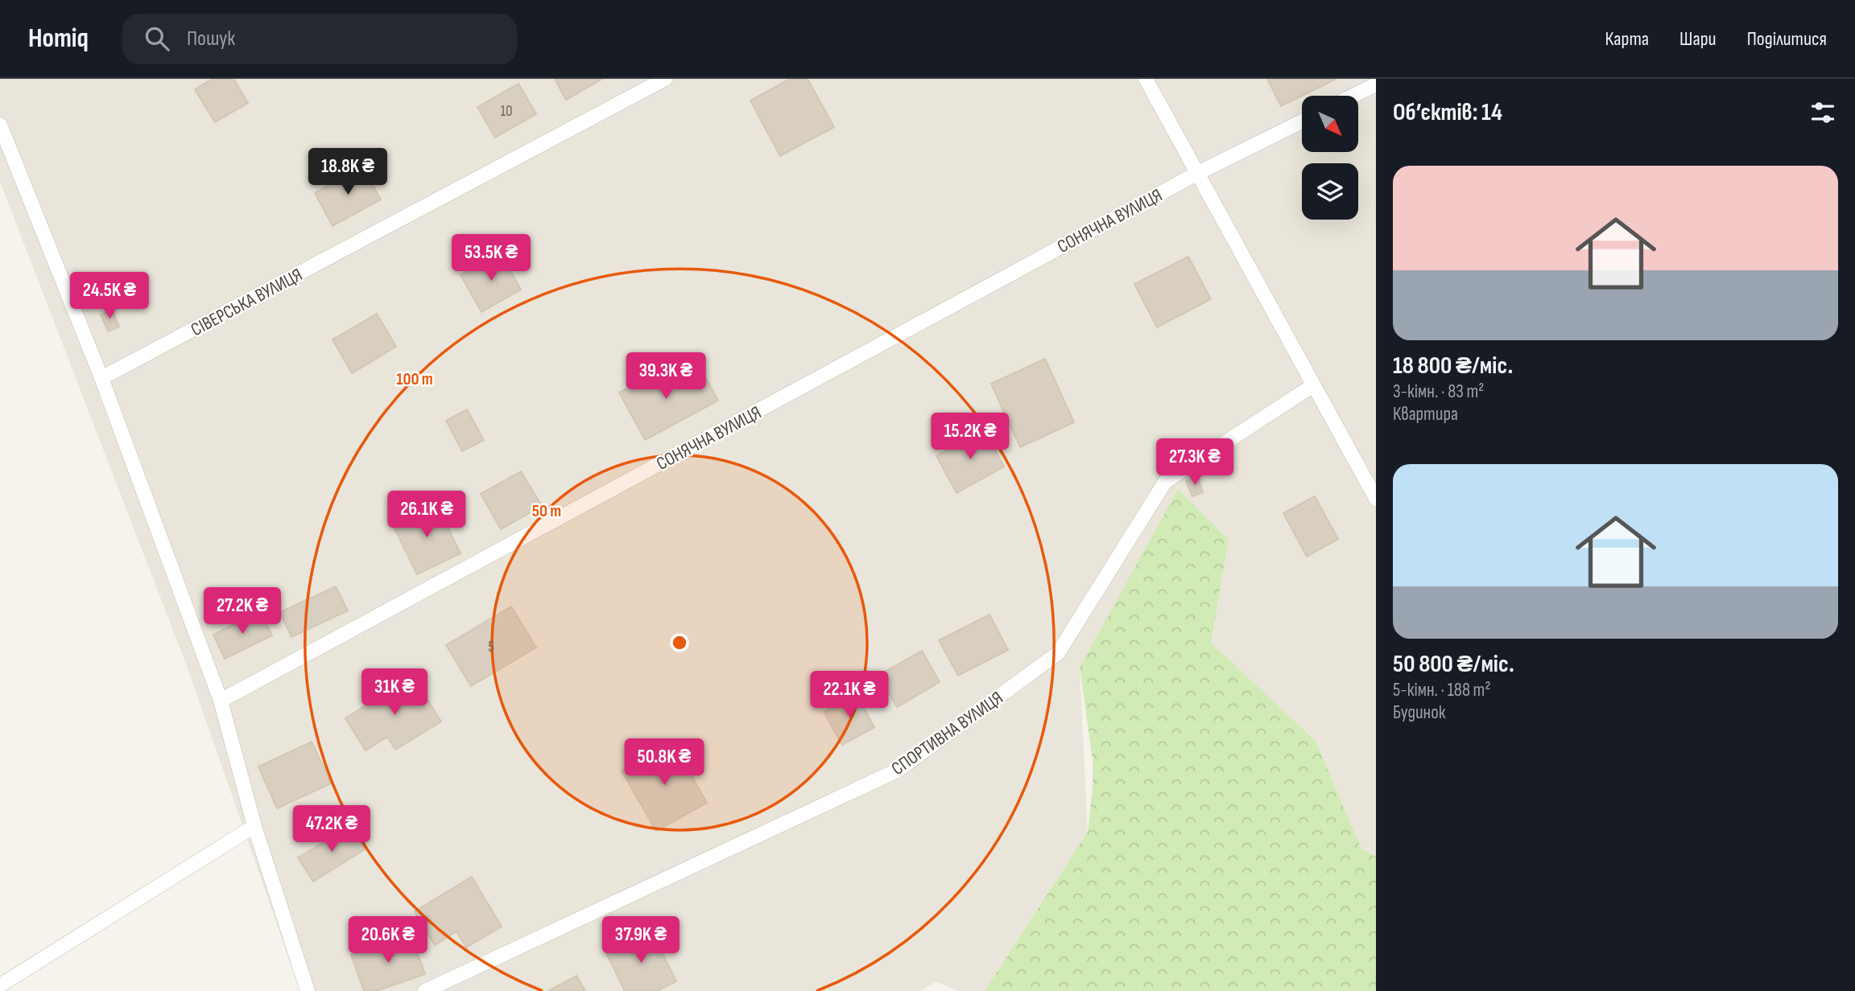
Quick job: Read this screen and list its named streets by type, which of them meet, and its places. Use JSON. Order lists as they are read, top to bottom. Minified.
{"streets":{"lane":["СОНЯЧНА ВУЛИЦЯ","СІВЕРСЬКА ВУЛИЦЯ","СПОРТИВНА ВУЛИЦЯ"]},"house_numbers":["10","5"],"north":"bottom right","page":{"header":"Homiq","search":"Пошук","nav":["Карта","Шари","Поділитися"],"heading":"Об’єктів: 14","list":[{"name":"18 800 ₴/міс.","note":"3-кімн. · 83 m² · Квартира"},{"name":"50 800 ₴/міс.","note":"5-кімн. · 188 m² · Будинок"}],"price":["18.8K ₴","53.5K ₴","24.5K ₴","39.3K ₴","15.2K ₴","27.3K ₴","26.1K ₴","27.2K ₴","31K ₴","22.1K ₴","50.8K ₴","47.2K ₴","20.6K ₴","37.9K ₴"]},"rings":["100 m","50 m"]}
